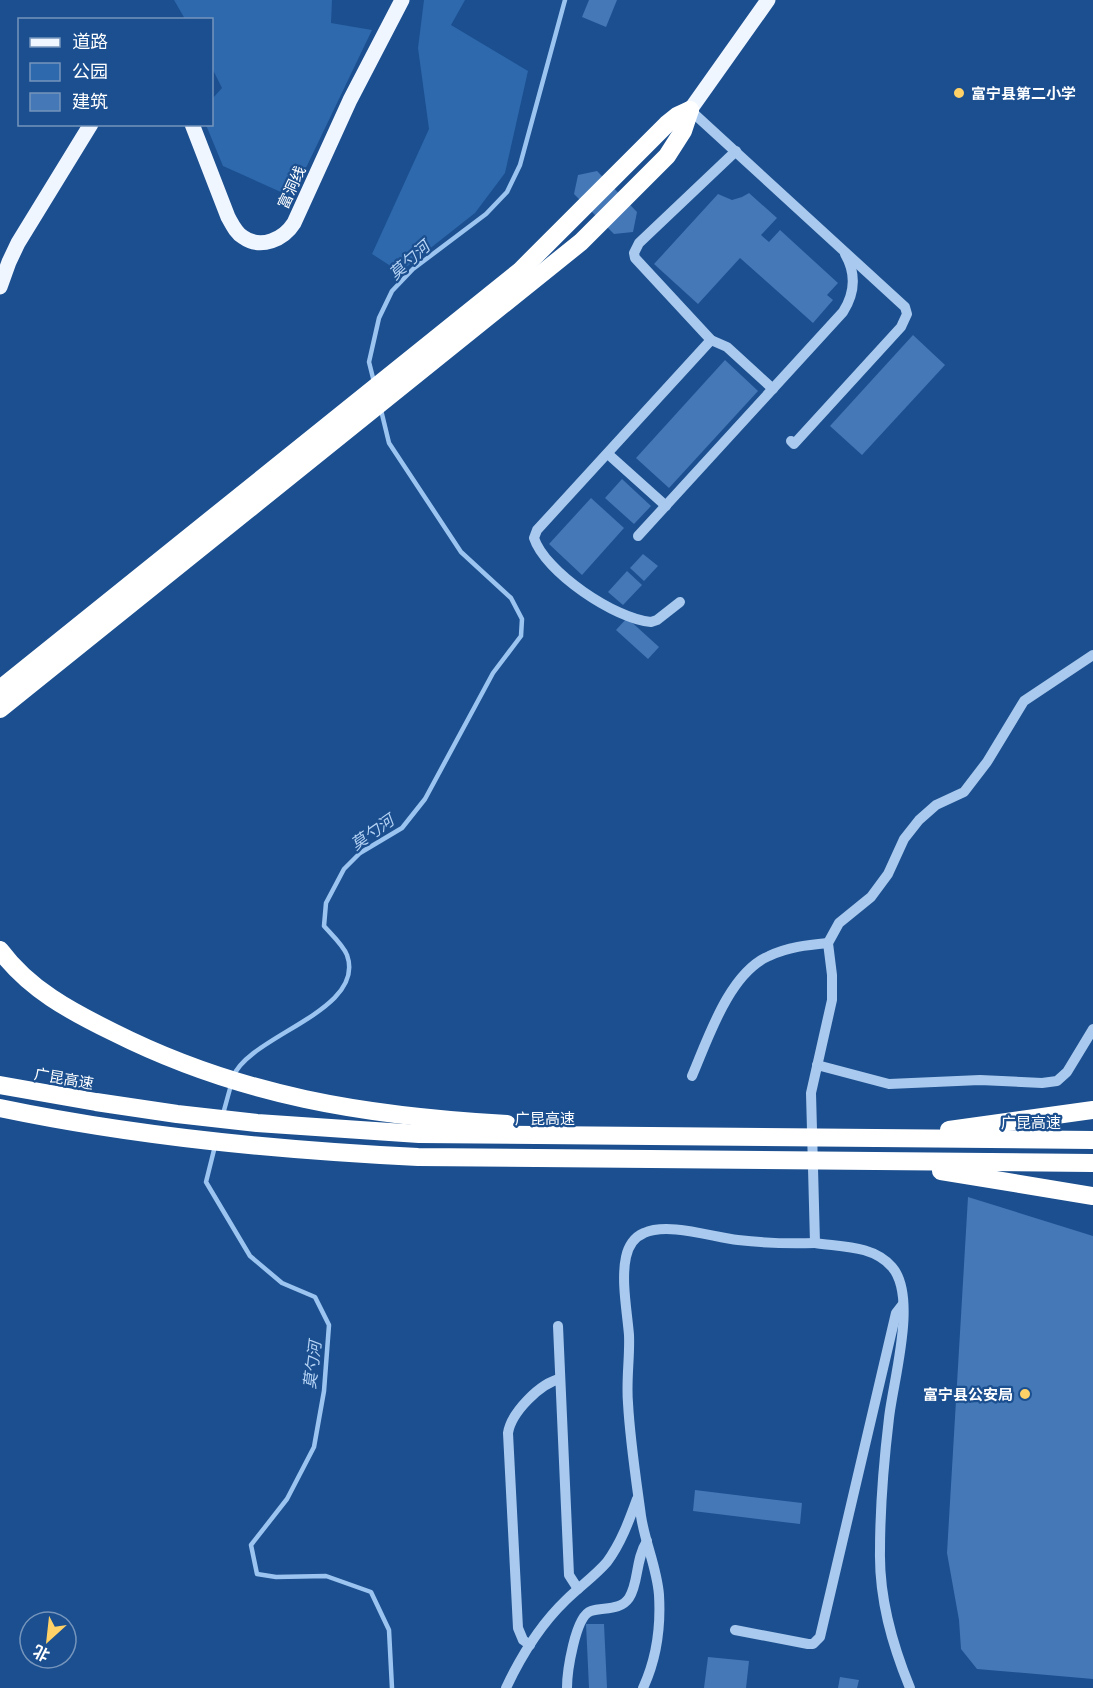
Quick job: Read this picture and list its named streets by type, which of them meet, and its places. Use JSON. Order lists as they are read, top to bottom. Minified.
{"streets":{"highway":["广昆高速"],"main road":["富洞线"]},"water":["莫勺河"],"places":["富宁县第二小学","富宁县公安局"],"legend":["道路","公园","建筑"],"north":"bottom left"}
